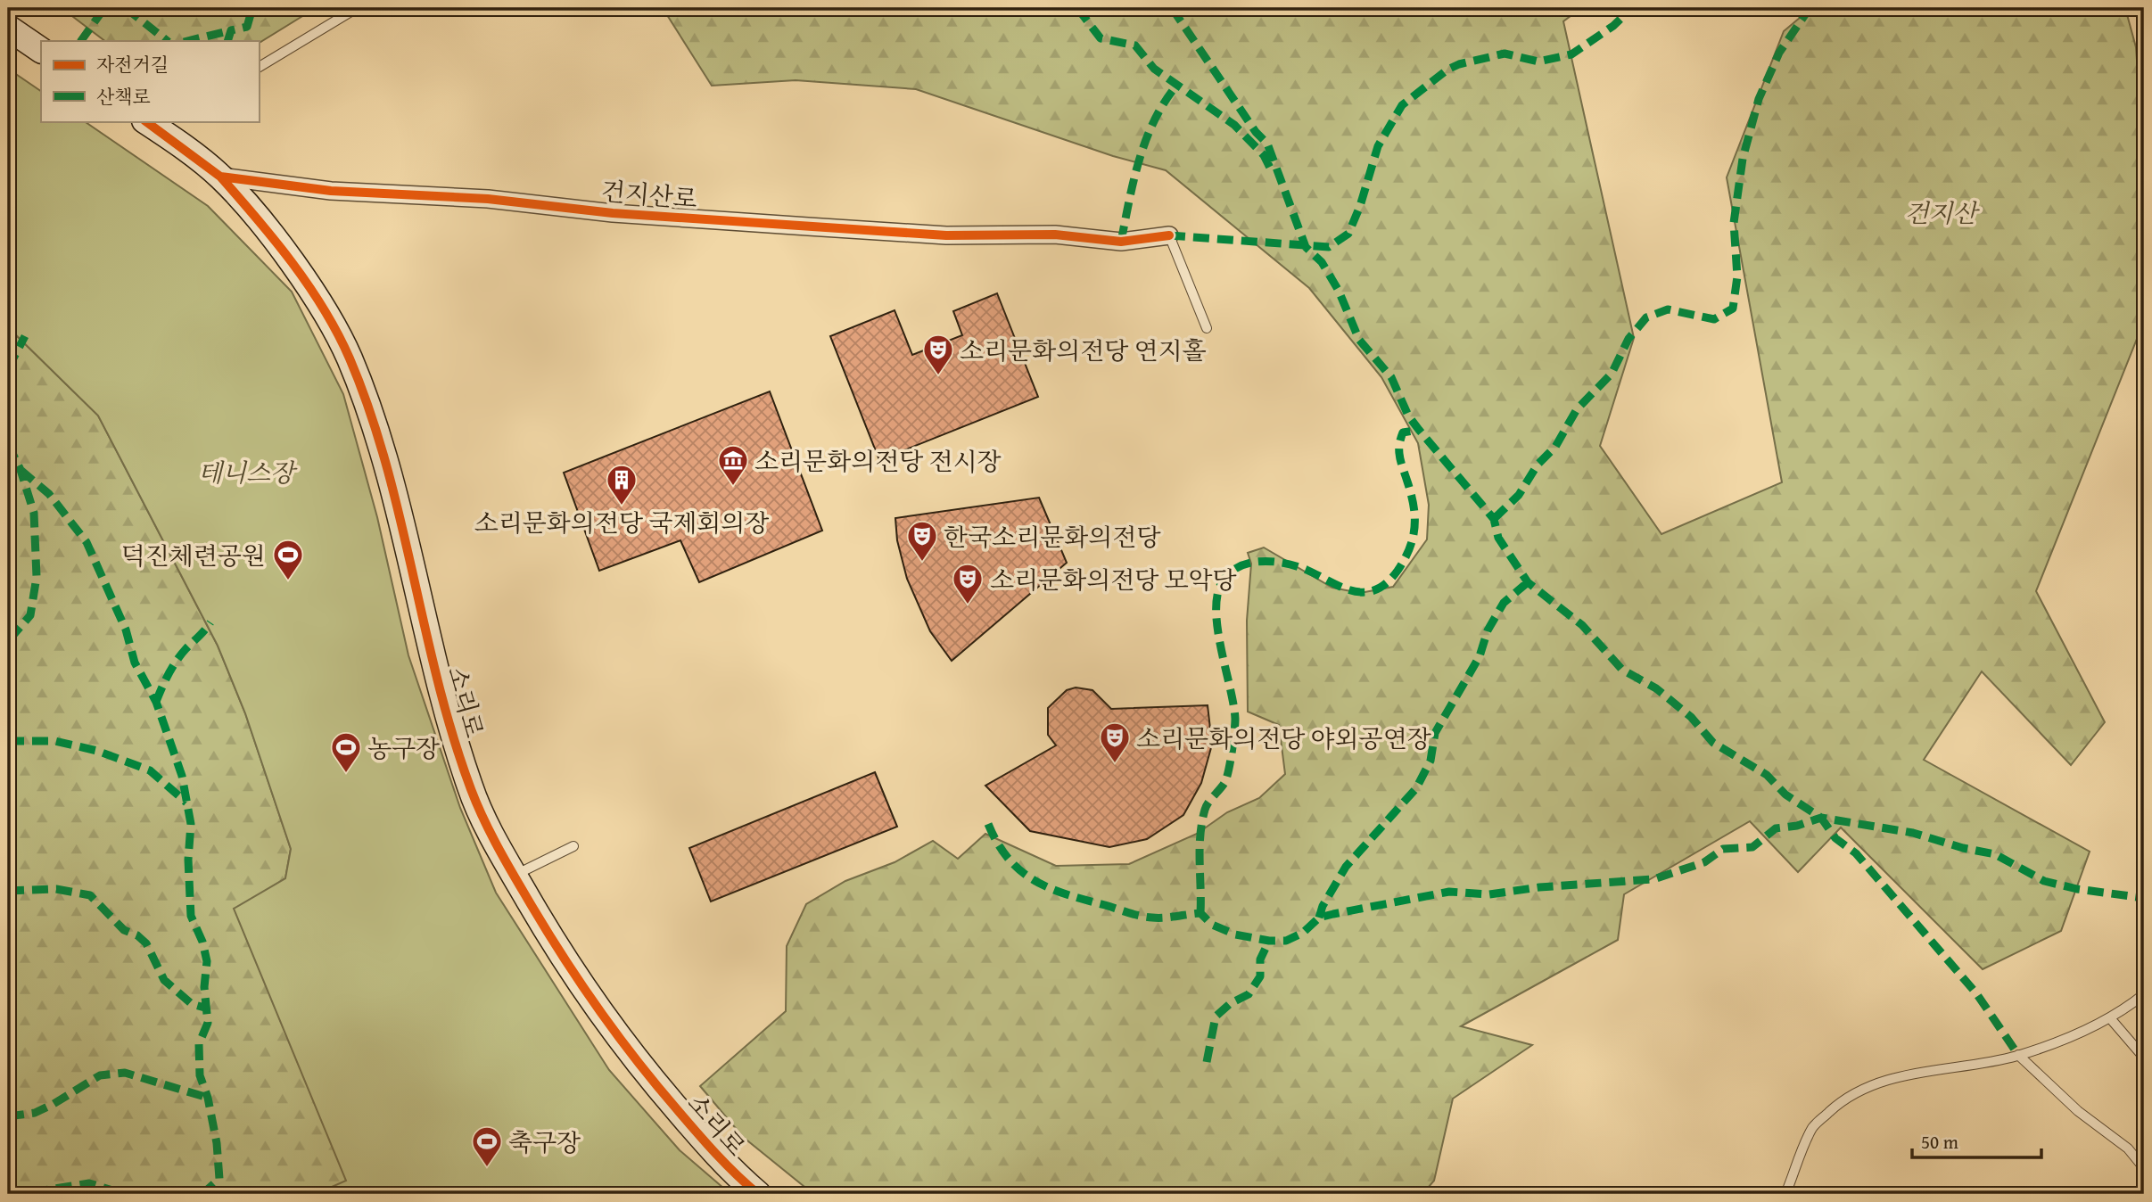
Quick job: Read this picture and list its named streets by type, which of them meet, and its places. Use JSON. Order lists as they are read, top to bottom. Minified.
{"streets":{"street":["건지산로","소리로"]},"crossings":[["건지산로","소리로"]],"parks":["건지산","테니스장"],"places":{"theatre":["소리문화의전당 연지홀","한국소리문화의전당","소리문화의전당 모악당","소리문화의전당 야외공연장"],"museum":["소리문화의전당 전시장"],"building":["소리문화의전당 국제회의장"],"sports":["덕진체련공원","농구장","축구장"]},"legend":["자전거길","산책로"],"scale_bar":"50 m"}
